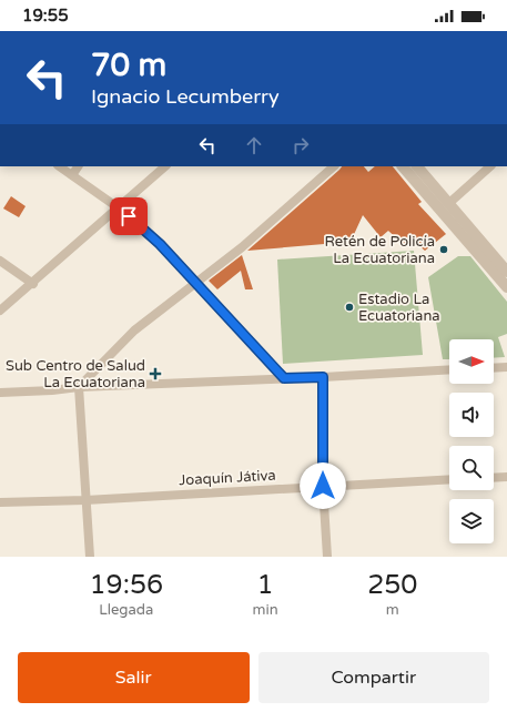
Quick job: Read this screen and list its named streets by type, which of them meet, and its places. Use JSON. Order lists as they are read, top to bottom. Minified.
{"streets":{"street":["Joaquín Játiva"]},"places":{"other":["Retén de Policía La Ecuatoriana","Estadio La Ecuatoriana"],"health":["Sub Centro de Salud La Ecuatoriana"]},"north":"right","page":{"status":"19:55","turn":["70 m","Ignacio Lecumberry"],"eta":["19:56","Llegada","1","min","250","m"],"buttons":["Salir","Compartir"]}}
